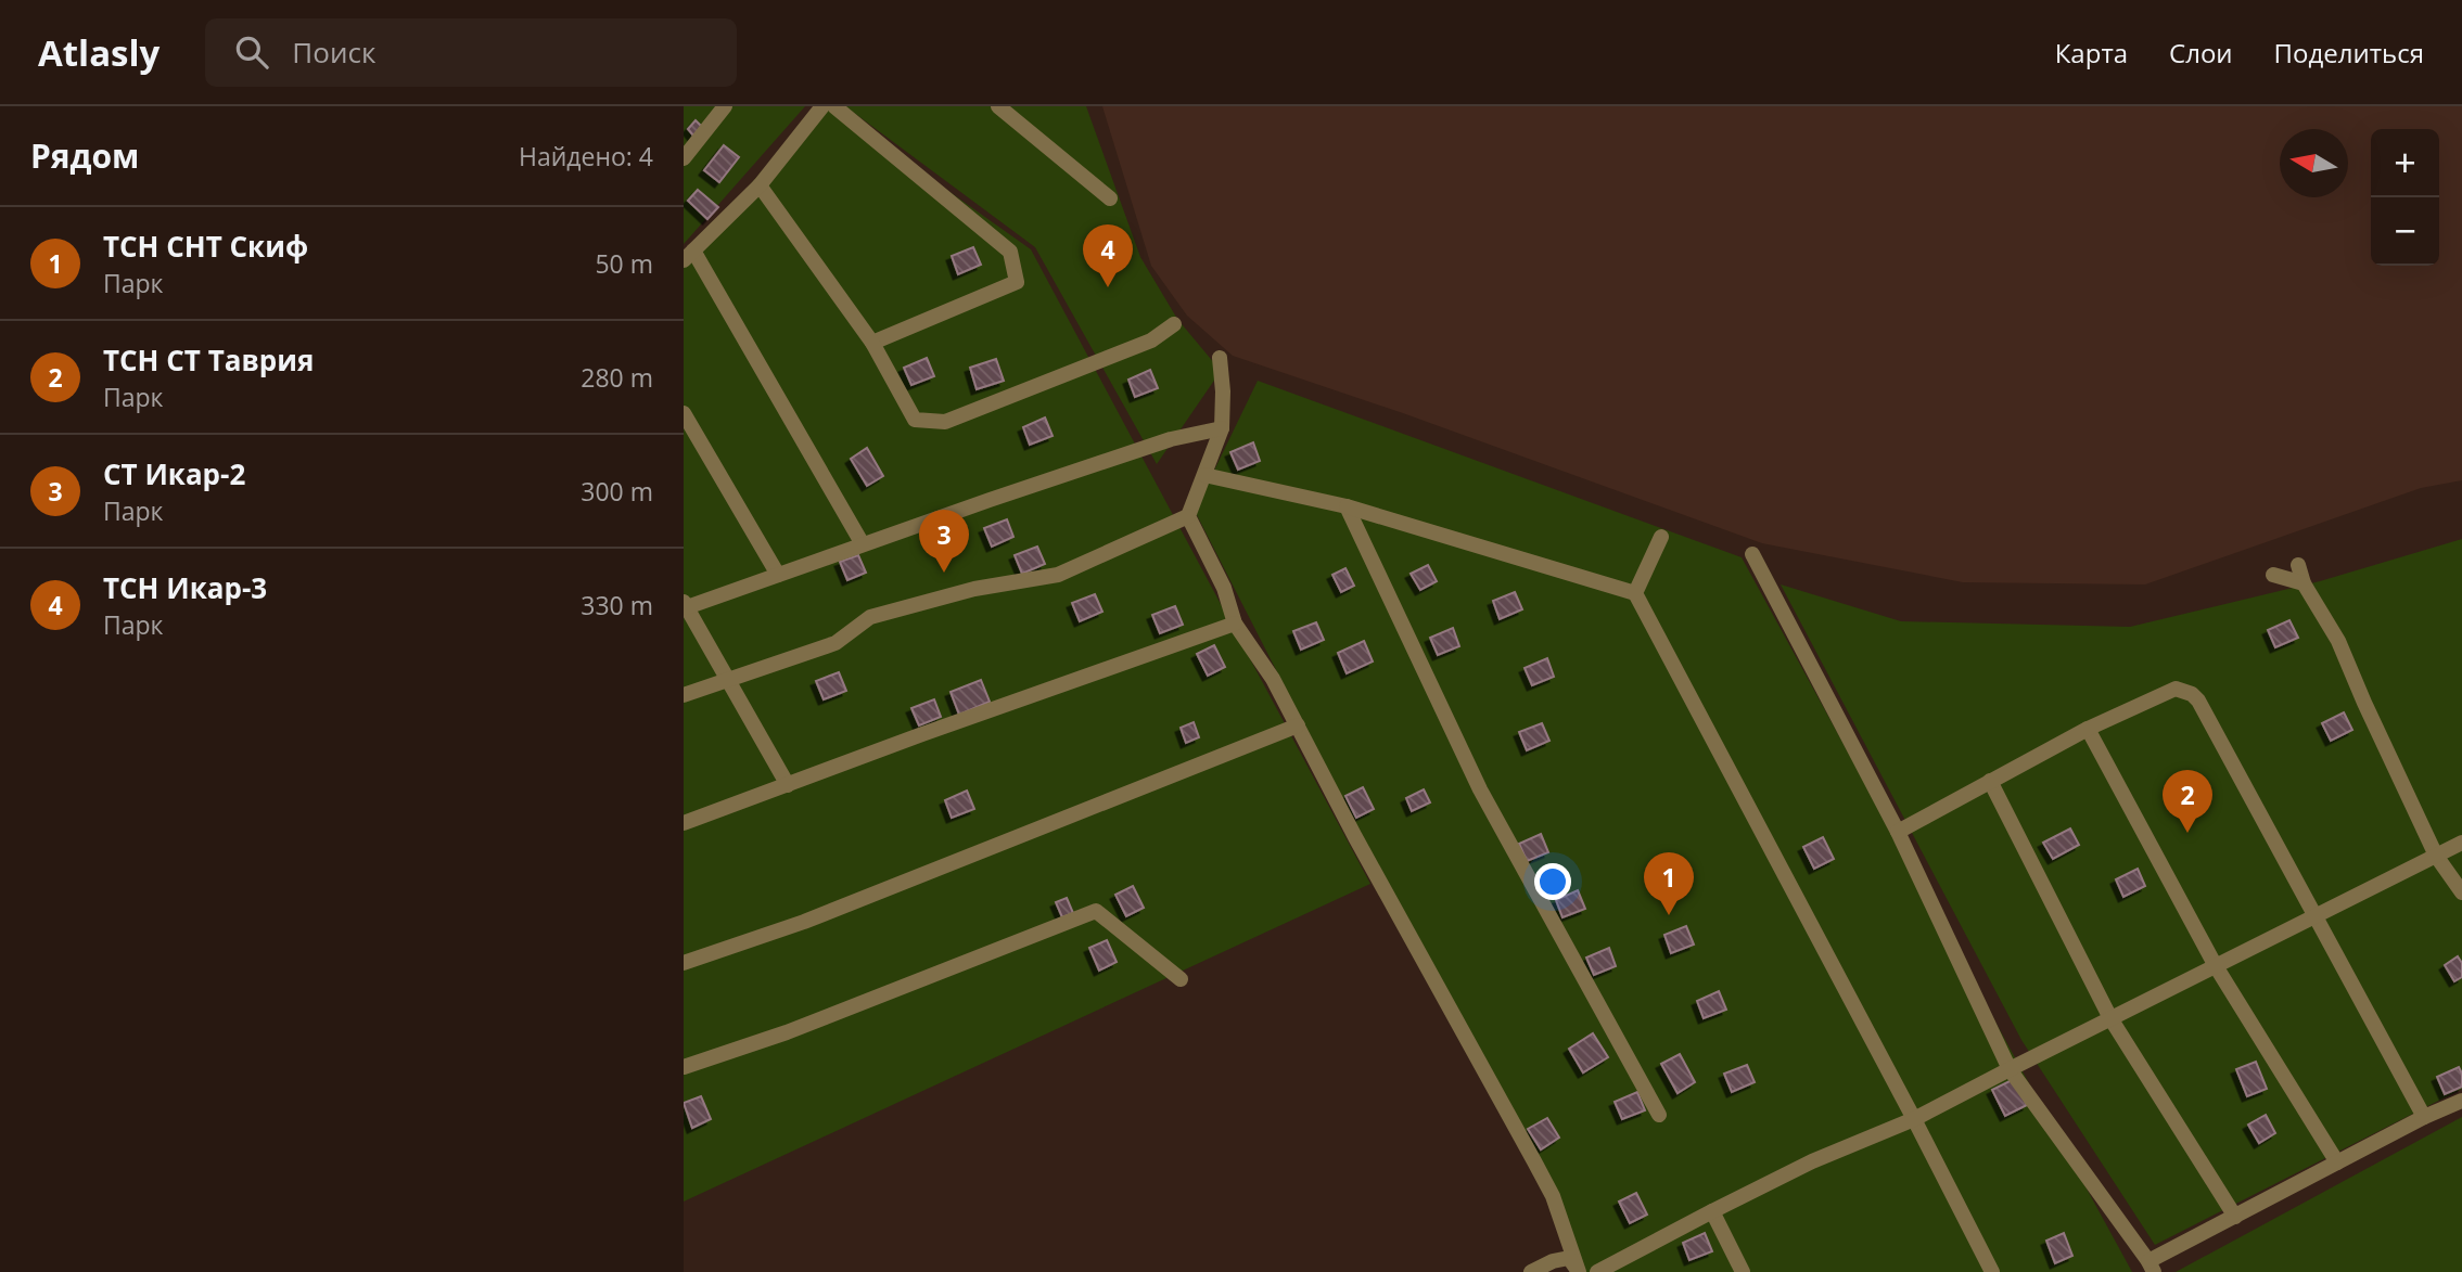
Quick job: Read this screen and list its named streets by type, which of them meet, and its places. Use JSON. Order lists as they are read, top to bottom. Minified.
{"north":"left","page":{"header":"Atlasly","search":"Поиск","nav":["Карта","Слои","Поделиться"],"heading":["Рядом","Найдено: 4"],"map_buttons":["+","−"],"list":[{"mark":"1","name":"ТСН СНТ Скиф","note":"Парк","value":"50 m"},{"mark":"2","name":"ТСН СТ Таврия","note":"Парк","value":"280 m"},{"mark":"3","name":"СТ Икар-2","note":"Парк","value":"300 m"},{"mark":"4","name":"ТСН Икар-3","note":"Парк","value":"330 m"}],"pins":["4","3","2","1"]}}
